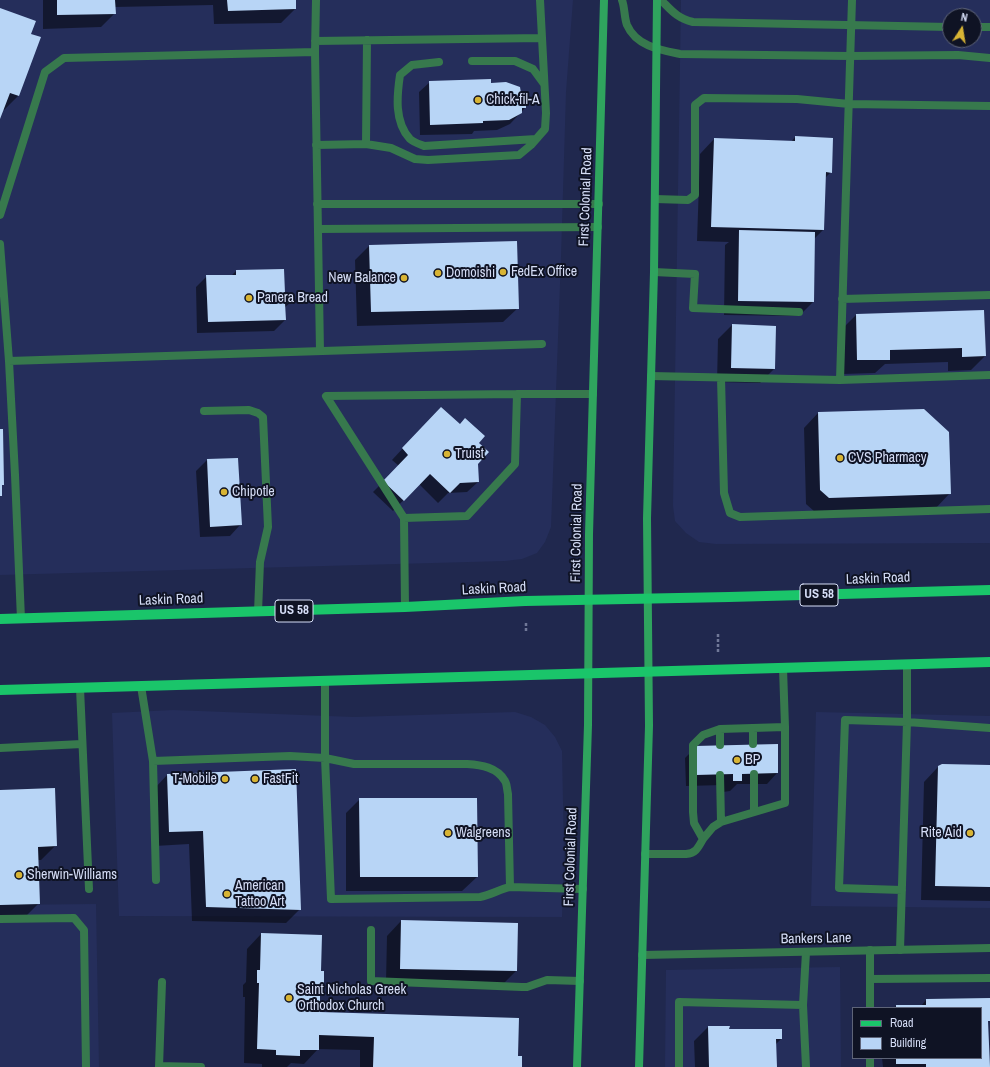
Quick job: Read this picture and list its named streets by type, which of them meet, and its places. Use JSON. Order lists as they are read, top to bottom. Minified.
{"streets":{"main road":["First Colonial Road","Laskin Road","US 58"],"street":["Bankers Lane"]},"crossings":[["First Colonial Road","Laskin Road"]],"places":["Chick-fil-A","FedEx Office","Domoishi","New Balance","Panera Bread","Truist","CVS Pharmacy","Chipotle","BP","T-Mobile","FastFit","Walgreens","Rite Aid","Sherwin-Williams","American Tattoo Art","Saint Nicholas Greek Orthodox Church"],"legend":["Road","Building"],"north":"top"}
